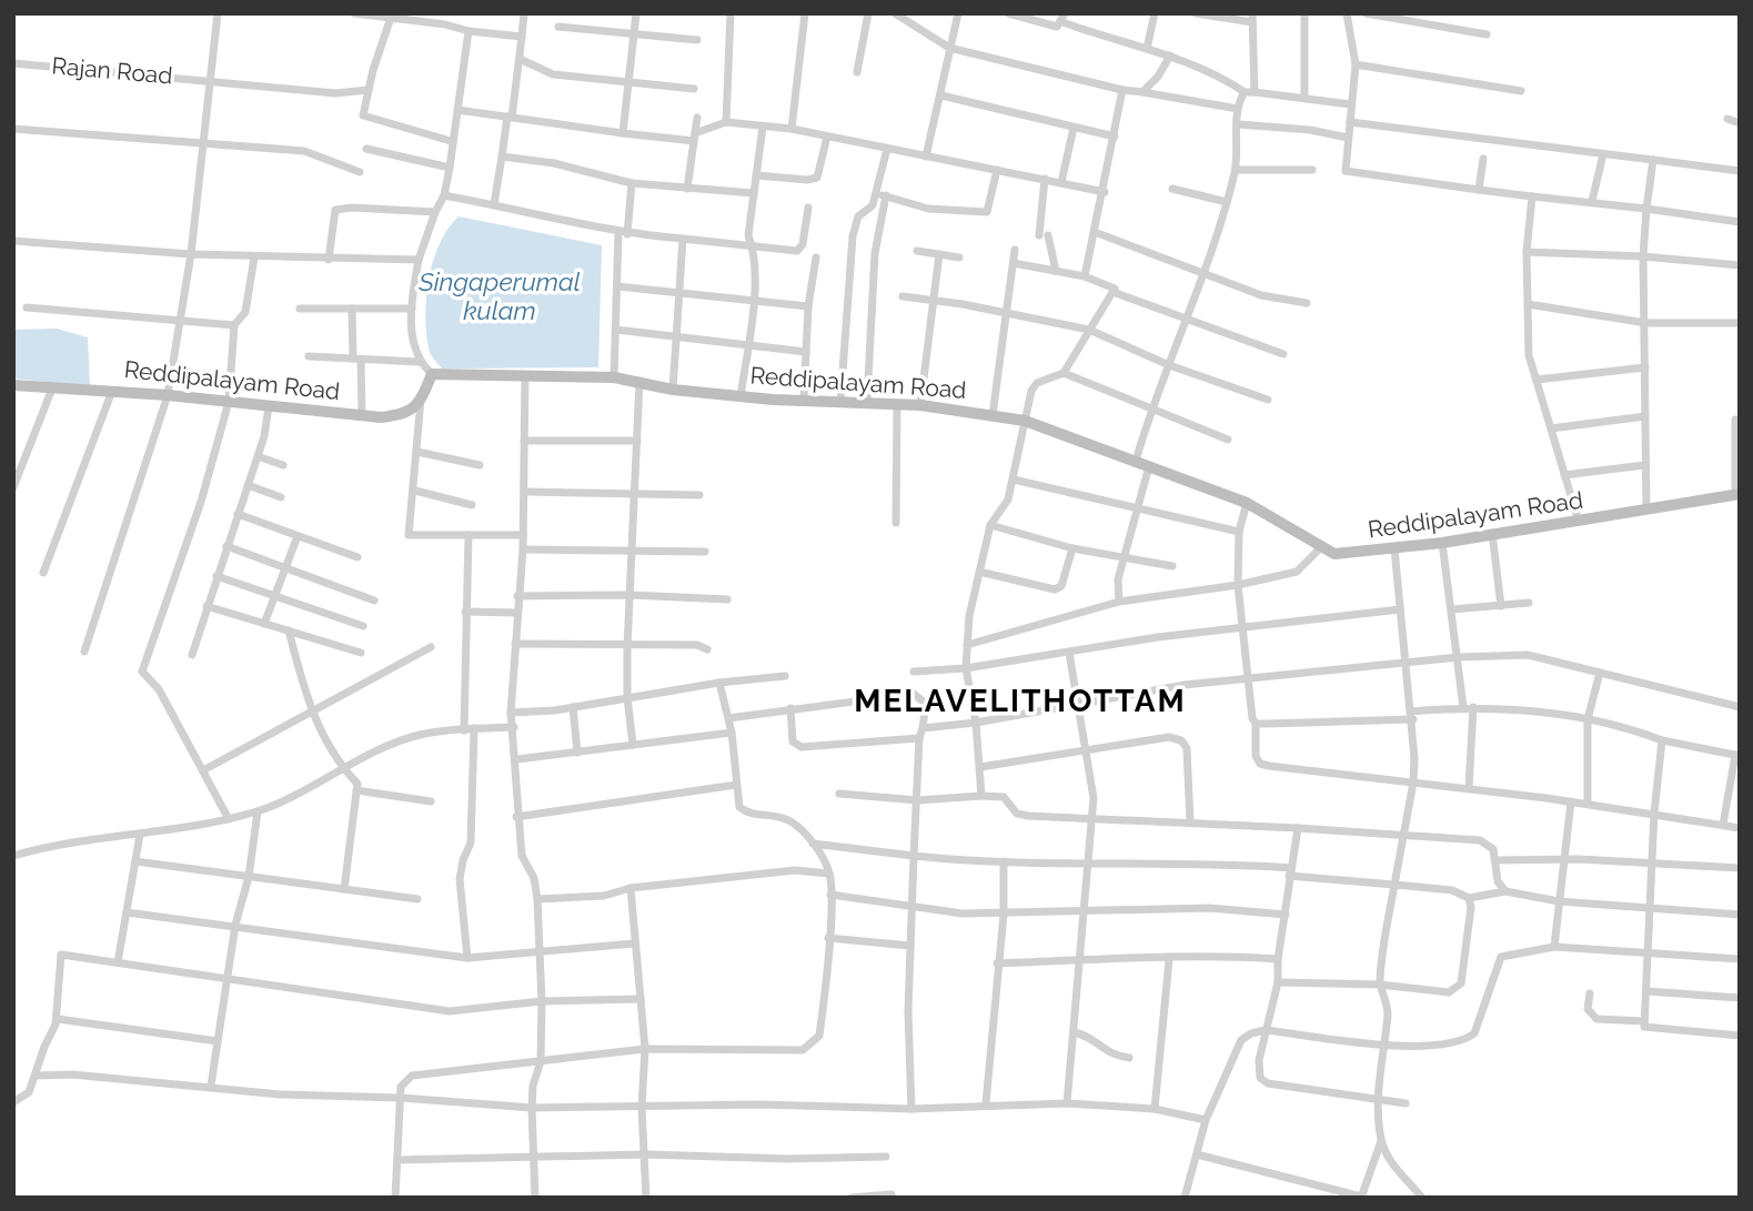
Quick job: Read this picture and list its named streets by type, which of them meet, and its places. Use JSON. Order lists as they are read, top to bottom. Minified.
{"streets":{"main road":["Reddipalayam Road"],"street":["Rajan Road"]},"districts":["MELAVELITHOTTAM"],"water":["Singaperumal kulam"]}
